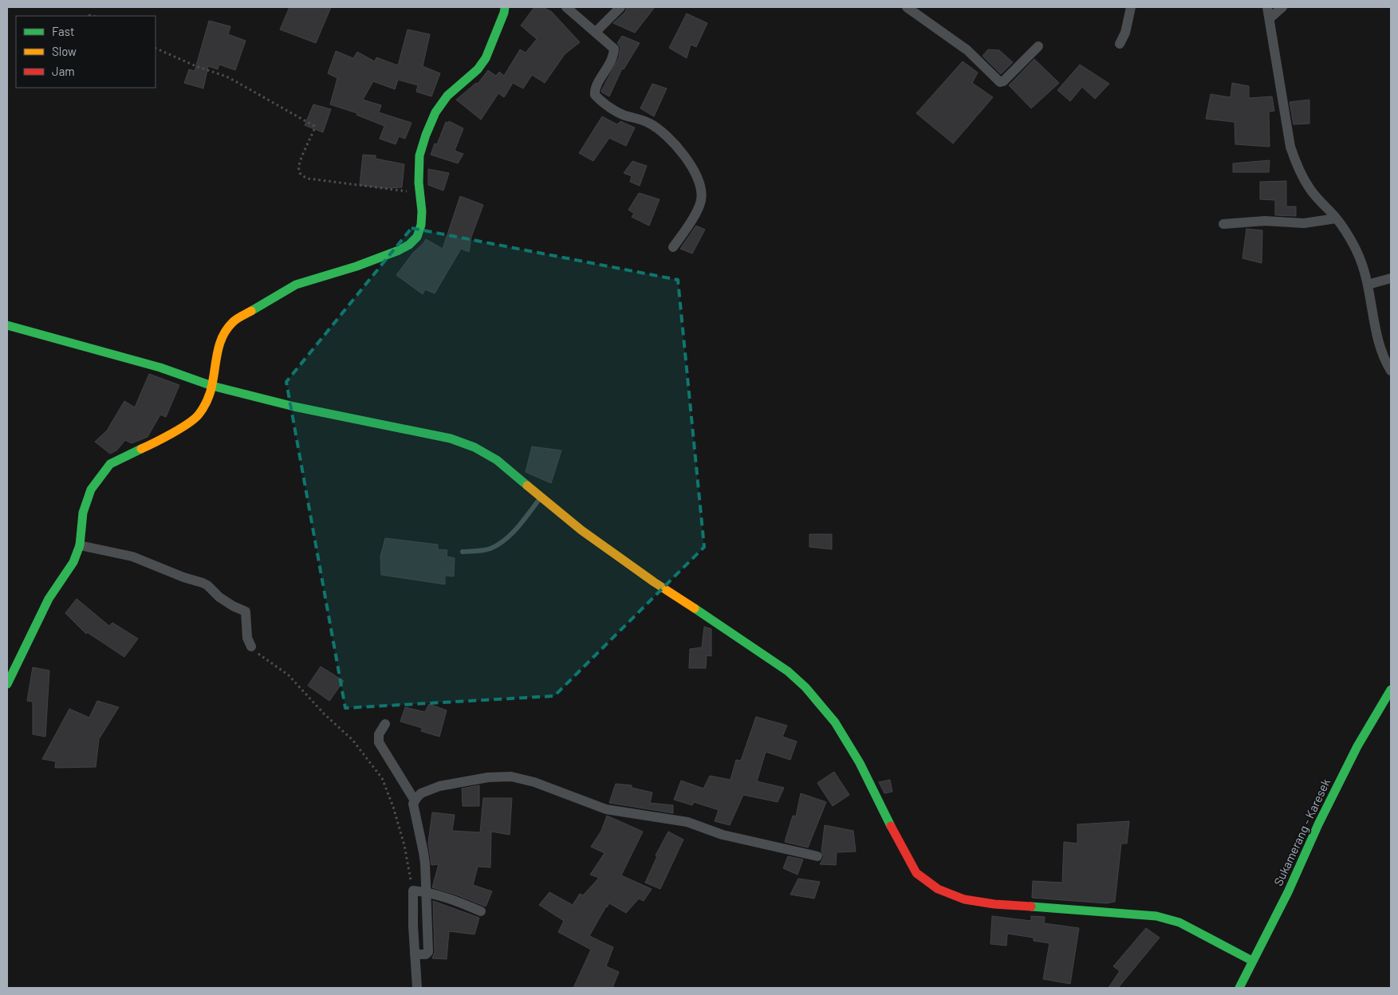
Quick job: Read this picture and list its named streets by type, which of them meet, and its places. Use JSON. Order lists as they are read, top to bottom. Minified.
{"streets":{"street":["Sukamerang - Karesek"]},"legend":["Fast","Slow","Jam"]}
